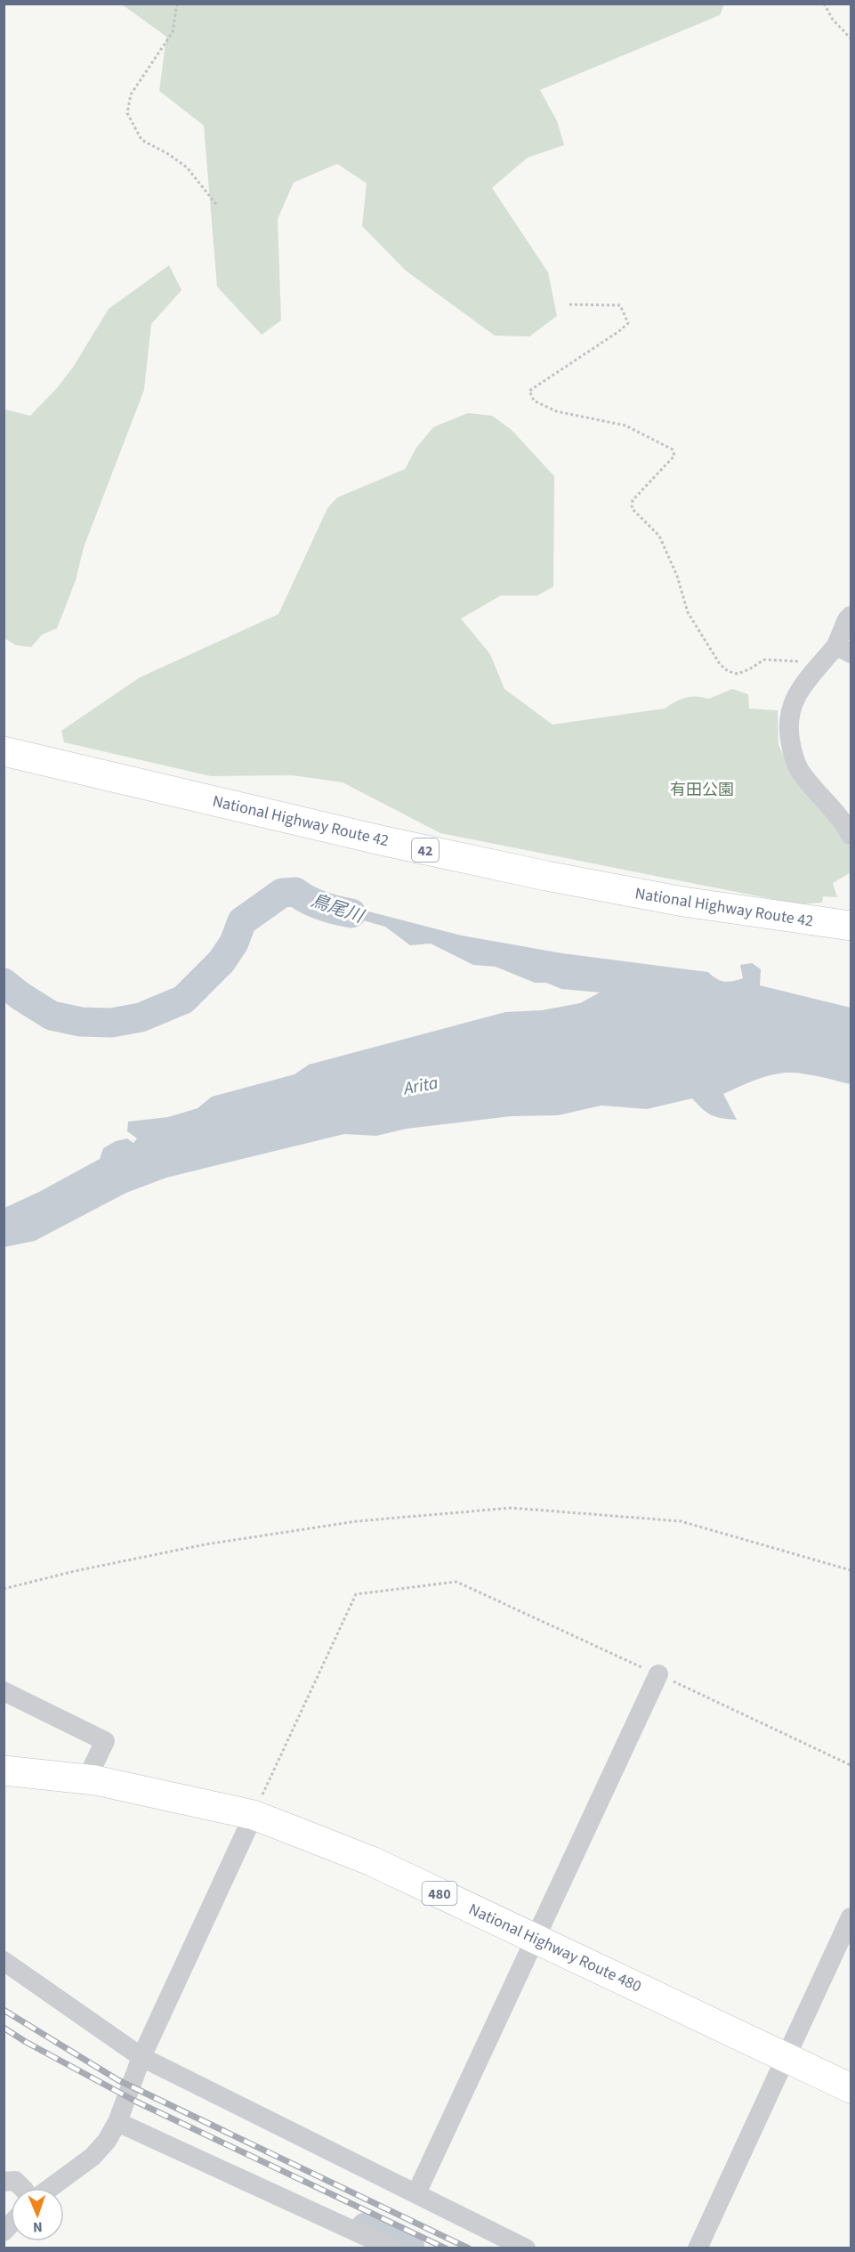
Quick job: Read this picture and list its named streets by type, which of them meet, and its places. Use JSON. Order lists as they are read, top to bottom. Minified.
{"streets":{"highway":["National Highway Route 42","42","480","National Highway Route 480"]},"water":["鳥尾川","Arita"],"parks":["有田公園"],"north":"bottom"}
